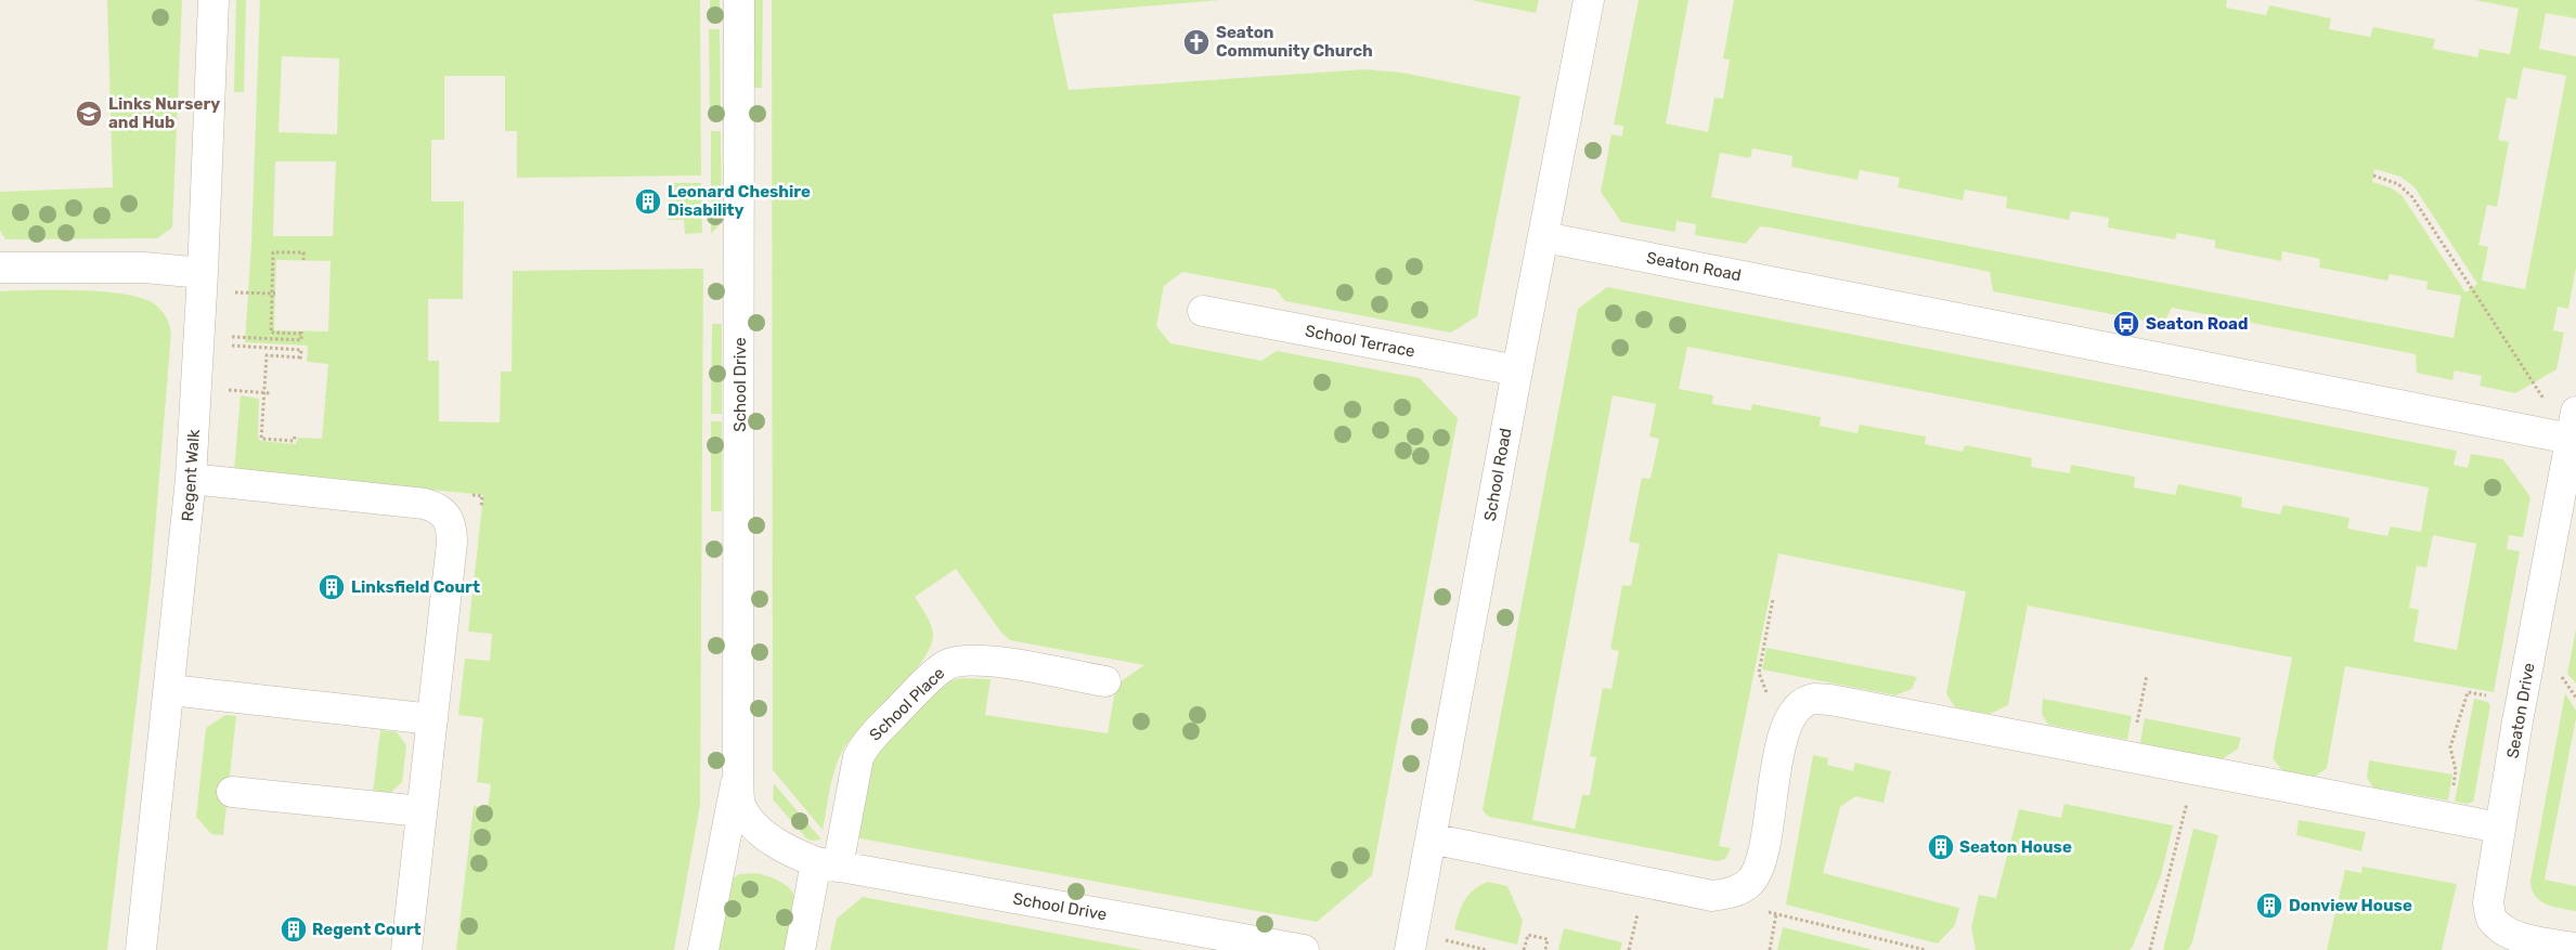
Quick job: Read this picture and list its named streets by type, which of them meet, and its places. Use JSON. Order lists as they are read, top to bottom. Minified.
{"streets":{"street":["Seaton Road","School Terrace","School Drive","School Road","Regent Walk","School Place","Seaton Drive"]},"crossings":[["Seaton Road","School Road"],["Seaton Road","Seaton Drive"],["School Terrace","School Road"],["School Drive","School Place"]],"places":{"church":["Seaton Community Church"],"school or university":["Links Nursery and Hub"],"building":["Leonard Cheshire Disability","Linksfield Court","Seaton House","Donview House","Regent Court"],"bus stop":["Seaton Road"]}}
